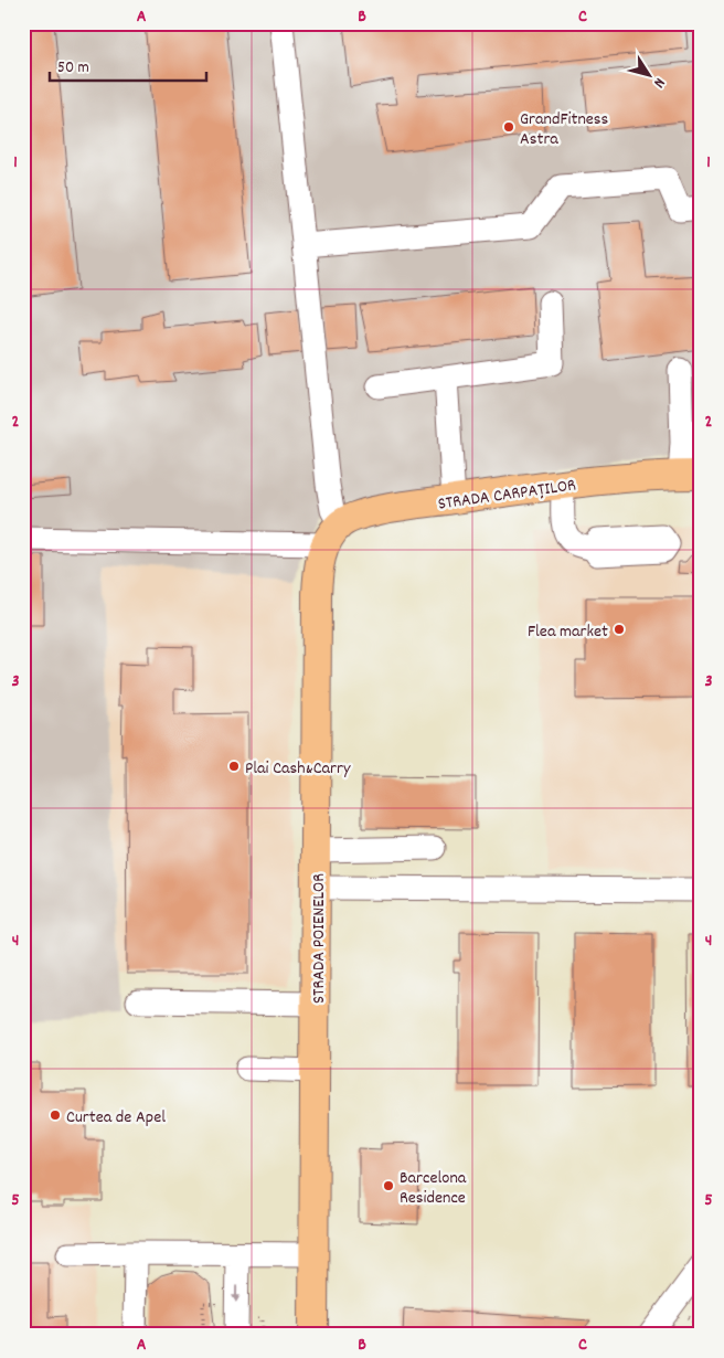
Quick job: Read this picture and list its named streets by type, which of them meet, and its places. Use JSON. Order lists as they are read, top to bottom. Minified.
{"streets":{"main road":["STRADA CARPAȚILOR","STRADA POIENELOR"]},"crossings":[["STRADA CARPAȚILOR","STRADA POIENELOR"]],"places":["GrandFitness Astra","Flea market","Plai Cash&Carry","Curtea de Apel","Barcelona Residence"],"scale_bar":"50 m","north":"bottom right","grid":{"columns":["A","B","C"],"rows":["1","2","3","4","5"]}}
